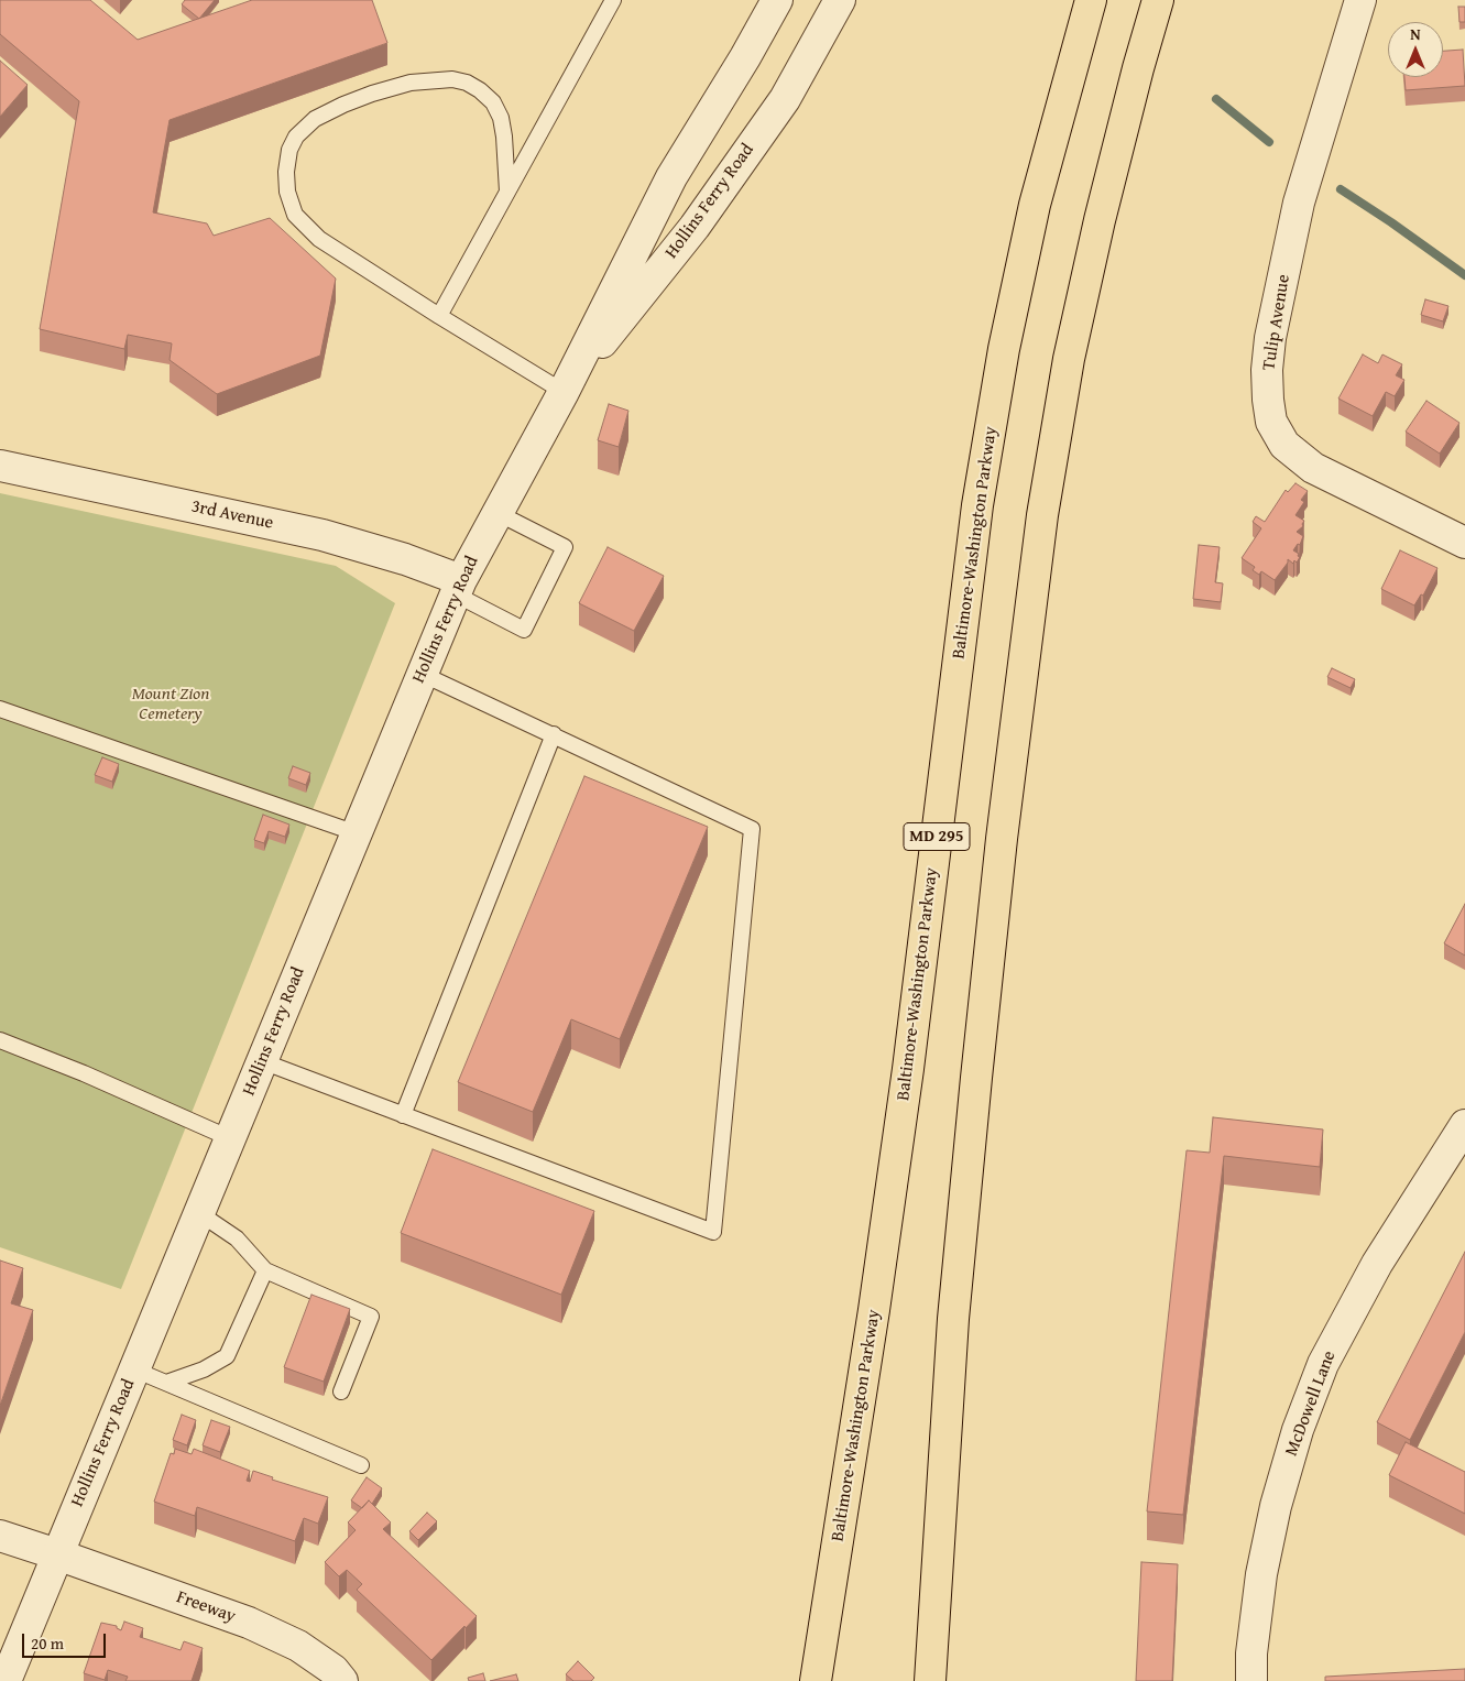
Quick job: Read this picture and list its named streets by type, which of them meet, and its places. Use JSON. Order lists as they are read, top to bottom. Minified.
{"streets":{"highway":["Baltimore-Washington Parkway","MD 295"],"street":["Hollins Ferry Road","Tulip Avenue","3rd Avenue","McDowell Lane","Freeway"]},"crossings":[["Hollins Ferry Road","3rd Avenue"],["Hollins Ferry Road","Freeway"]],"parks":["Mount Zion Cemetery"],"scale_bar":"20 m","north":"top"}
